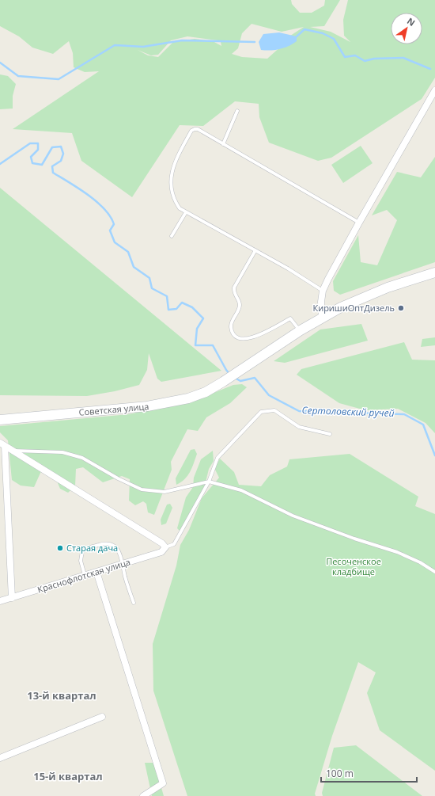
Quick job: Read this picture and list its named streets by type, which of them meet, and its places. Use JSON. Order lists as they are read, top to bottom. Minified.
{"streets":{"main road":["Советская улица"],"street":["Краснофлотская улица"]},"districts":["13-й квартал","15-й квартал"],"water":["Сертоловский ручей"],"parks":["Песоченское кладбище"],"places":["КиришиОптДизель","Старая дача"],"scale_bar":"100 m","north":"top right"}
